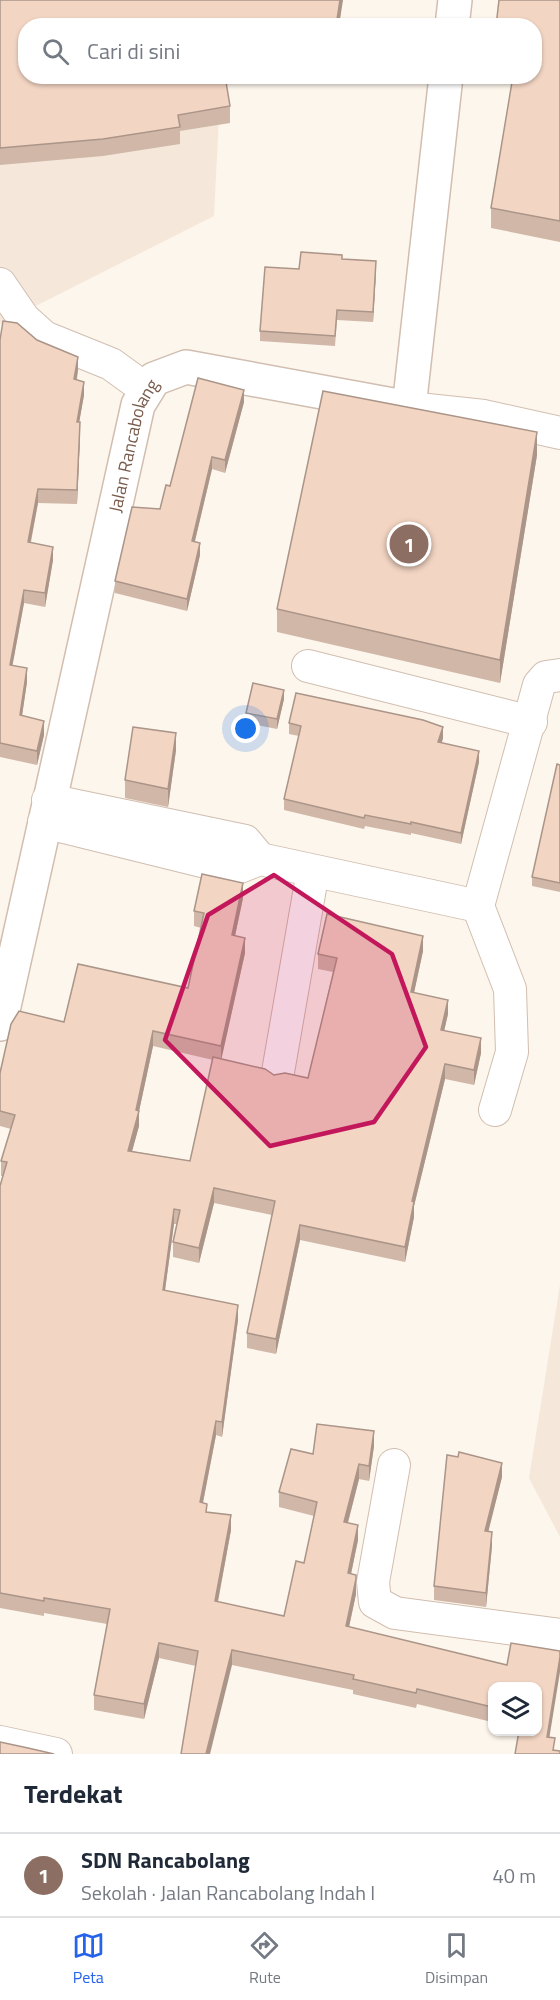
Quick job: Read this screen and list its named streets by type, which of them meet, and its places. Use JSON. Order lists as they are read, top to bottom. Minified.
{"streets":{"street":["Jalan Rancabolang"]},"page":{"search":"Cari di sini","pins":"1","heading":"Terdekat","list":[{"mark":"1","name":"SDN Rancabolang","note":"Sekolah · Jalan Rancabolang Indah I","value":"40 m"}],"nav":["Peta","Rute","Disimpan"]}}
